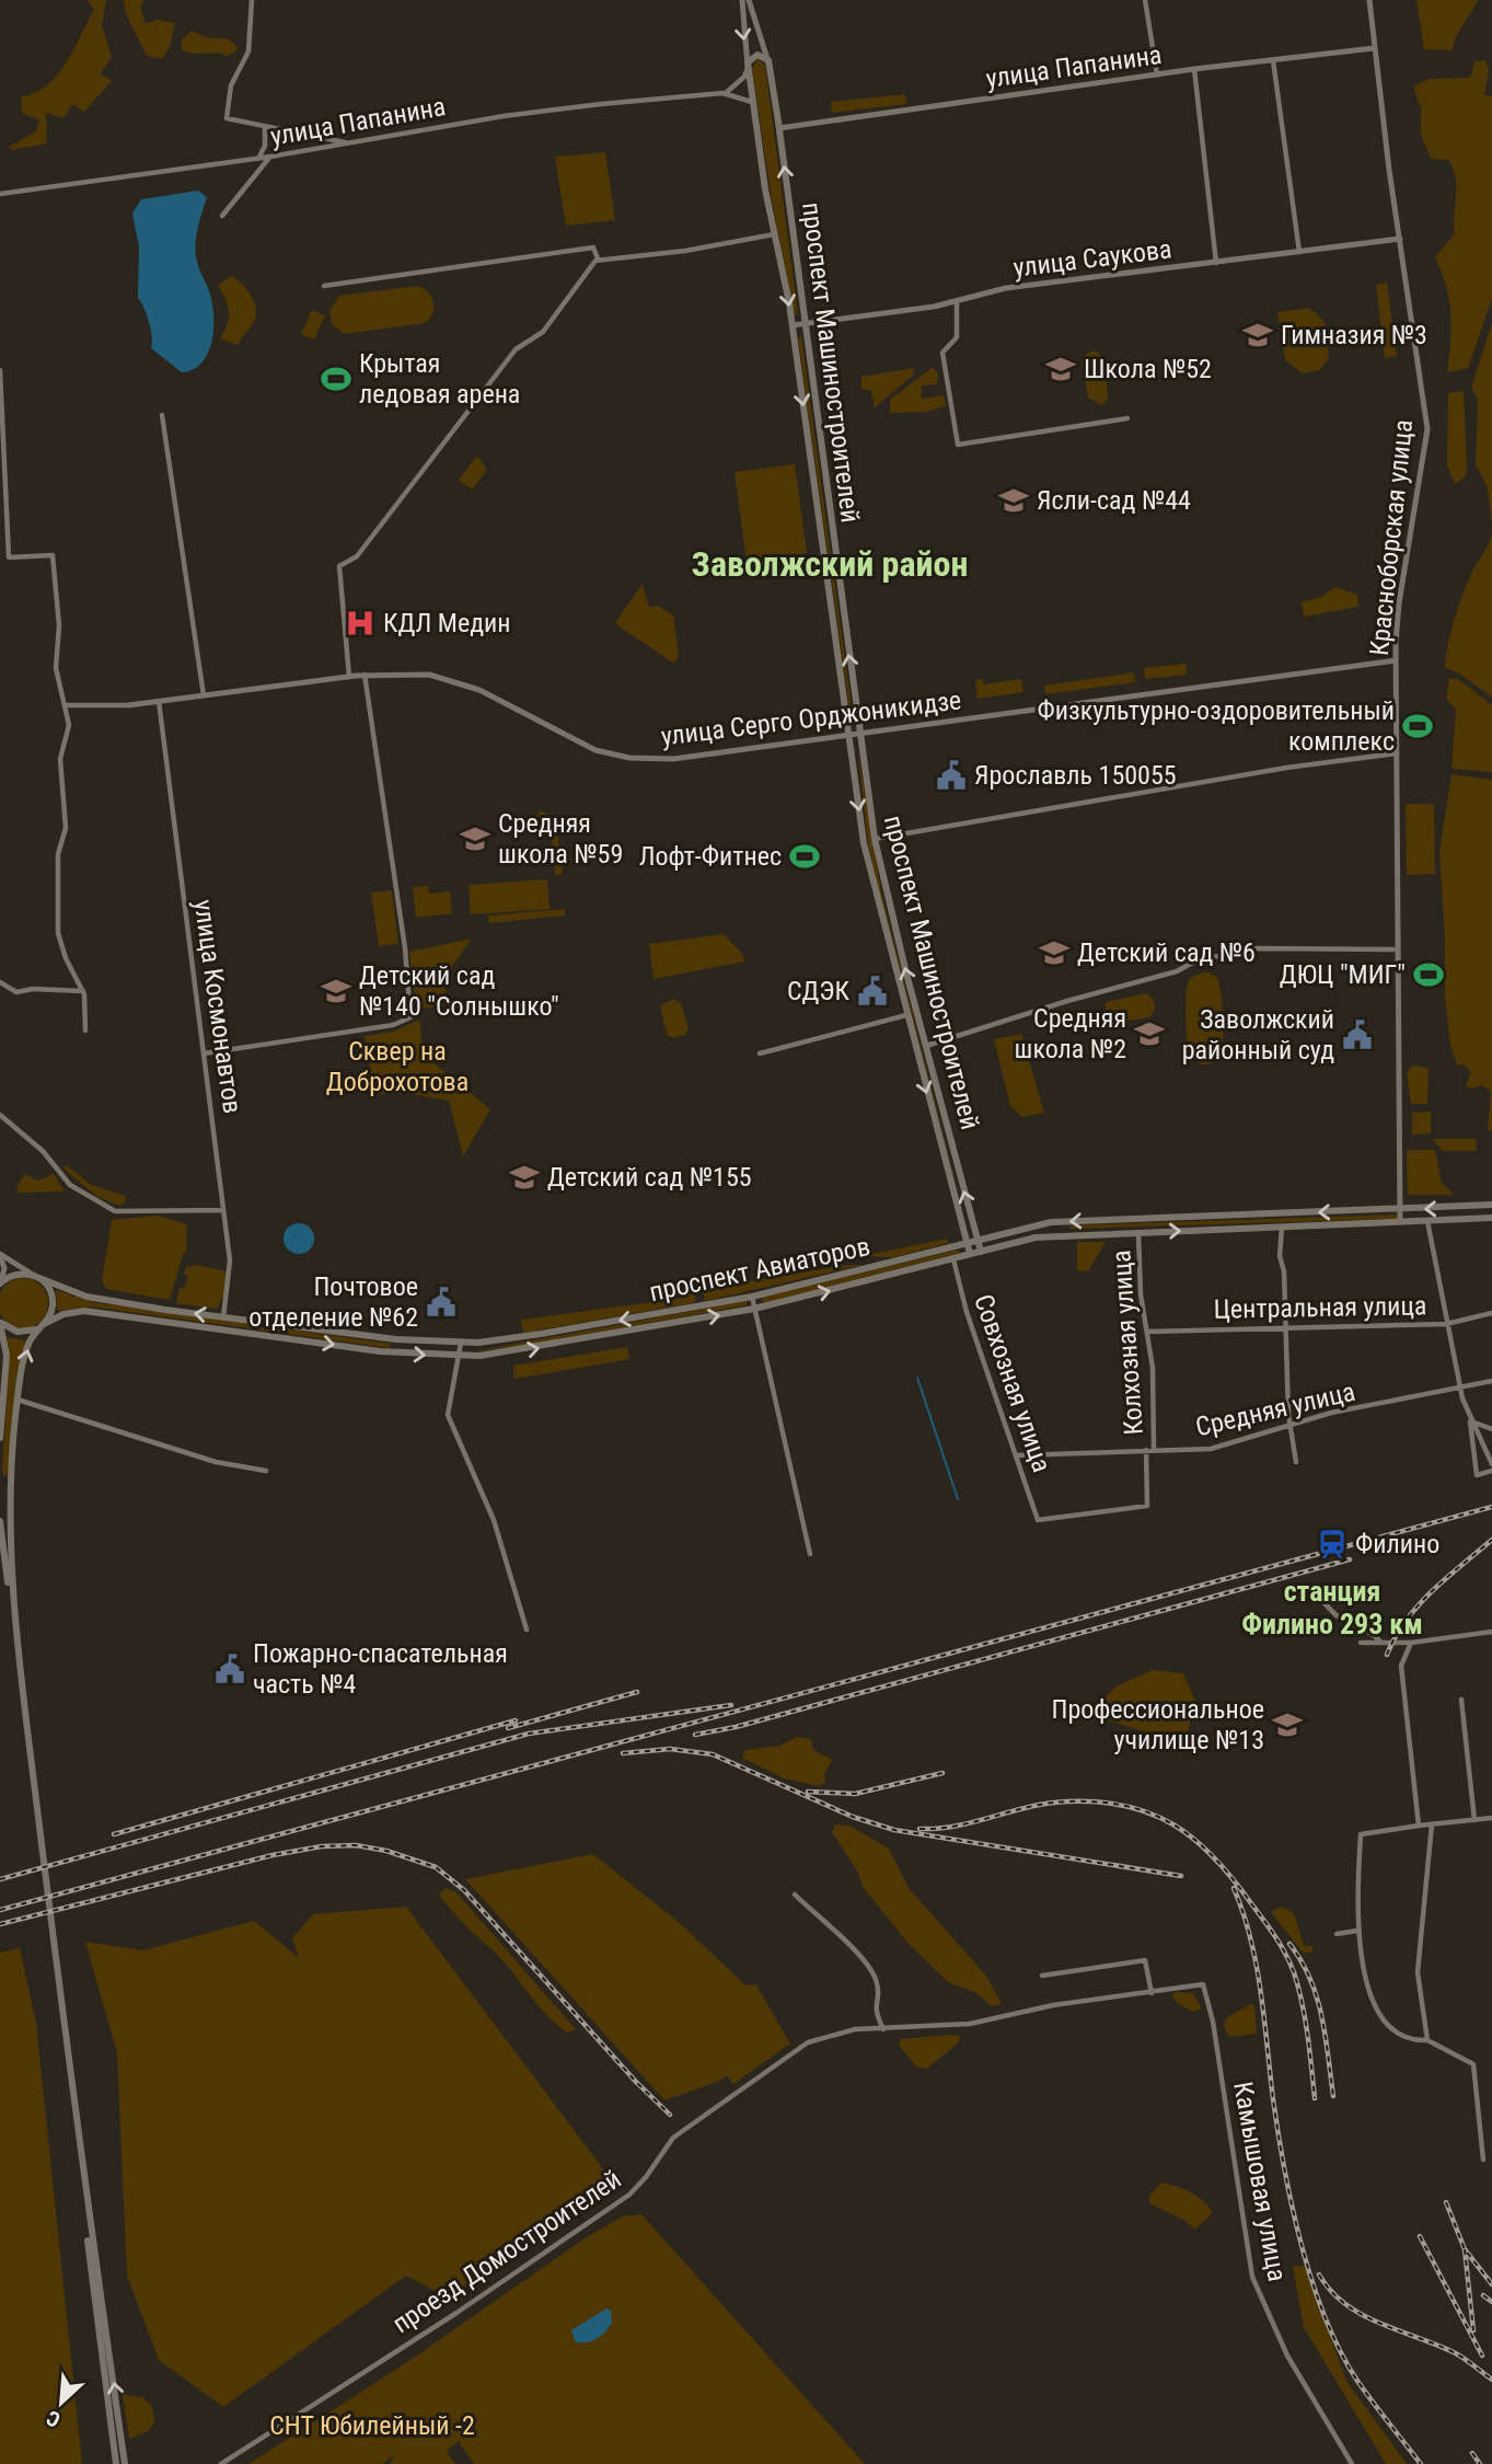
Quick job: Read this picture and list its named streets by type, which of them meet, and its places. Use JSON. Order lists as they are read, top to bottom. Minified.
{"streets":{"main road":["проспект Машиностроителей","проспект Авиаторов"],"street":["улица Папанина","улица Саукова","Красноборская улица","улица Серго Орджоникидзе","улица Космонавтов","Центральная улица","Колхозная улица","Совхозная улица","Средняя улица","Камышовая улица","проезд Домостроителей"]},"crossings":[["улица Папанина","проспект Машиностроителей"],["улица Папанина","Красноборская улица"],["улица Саукова","проспект Машиностроителей"],["улица Саукова","Красноборская улица"],["проспект Машиностроителей","улица Серго Орджоникидзе"],["проспект Машиностроителей","проспект Авиаторов"],["Красноборская улица","улица Серго Орджоникидзе"],["Красноборская улица","проспект Авиаторов"],["улица Серго Орджоникидзе","улица Космонавтов"],["улица Космонавтов","проспект Авиаторов"],["проспект Авиаторов","Колхозная улица"],["проспект Авиаторов","Совхозная улица"],["Центральная улица","Колхозная улица"],["Колхозная улица","Средняя улица"],["Совхозная улица","Средняя улица"],["Камышовая улица","проезд Домостроителей"]],"districts":["Заволжский район","станция Филино 293 км"],"parks":["Сквер на Доброхотова","СНТ Юбилейный -2"],"places":{"school or university":["Гимназия №3","Школа №52","Ясли-сад №44","Средняя школа №59","Детский сад №6","Детский сад №140 \"Солнышко\"","Средняя школа №2","Детский сад №155","Профессиональное училище №13"],"sports":["Крытая ледовая арена","Физкультурно-оздоровительный комплекс","Лофт-Фитнес","ДЮЦ \"МИГ\""],"hospital":["КДЛ Медин"],"public building":["Ярославль 150055","СДЭК","Заволжский районный суд","Почтовое отделение №62","Пожарно-спасательная часть №4"],"station":["Филино"]},"north":"bottom left"}
